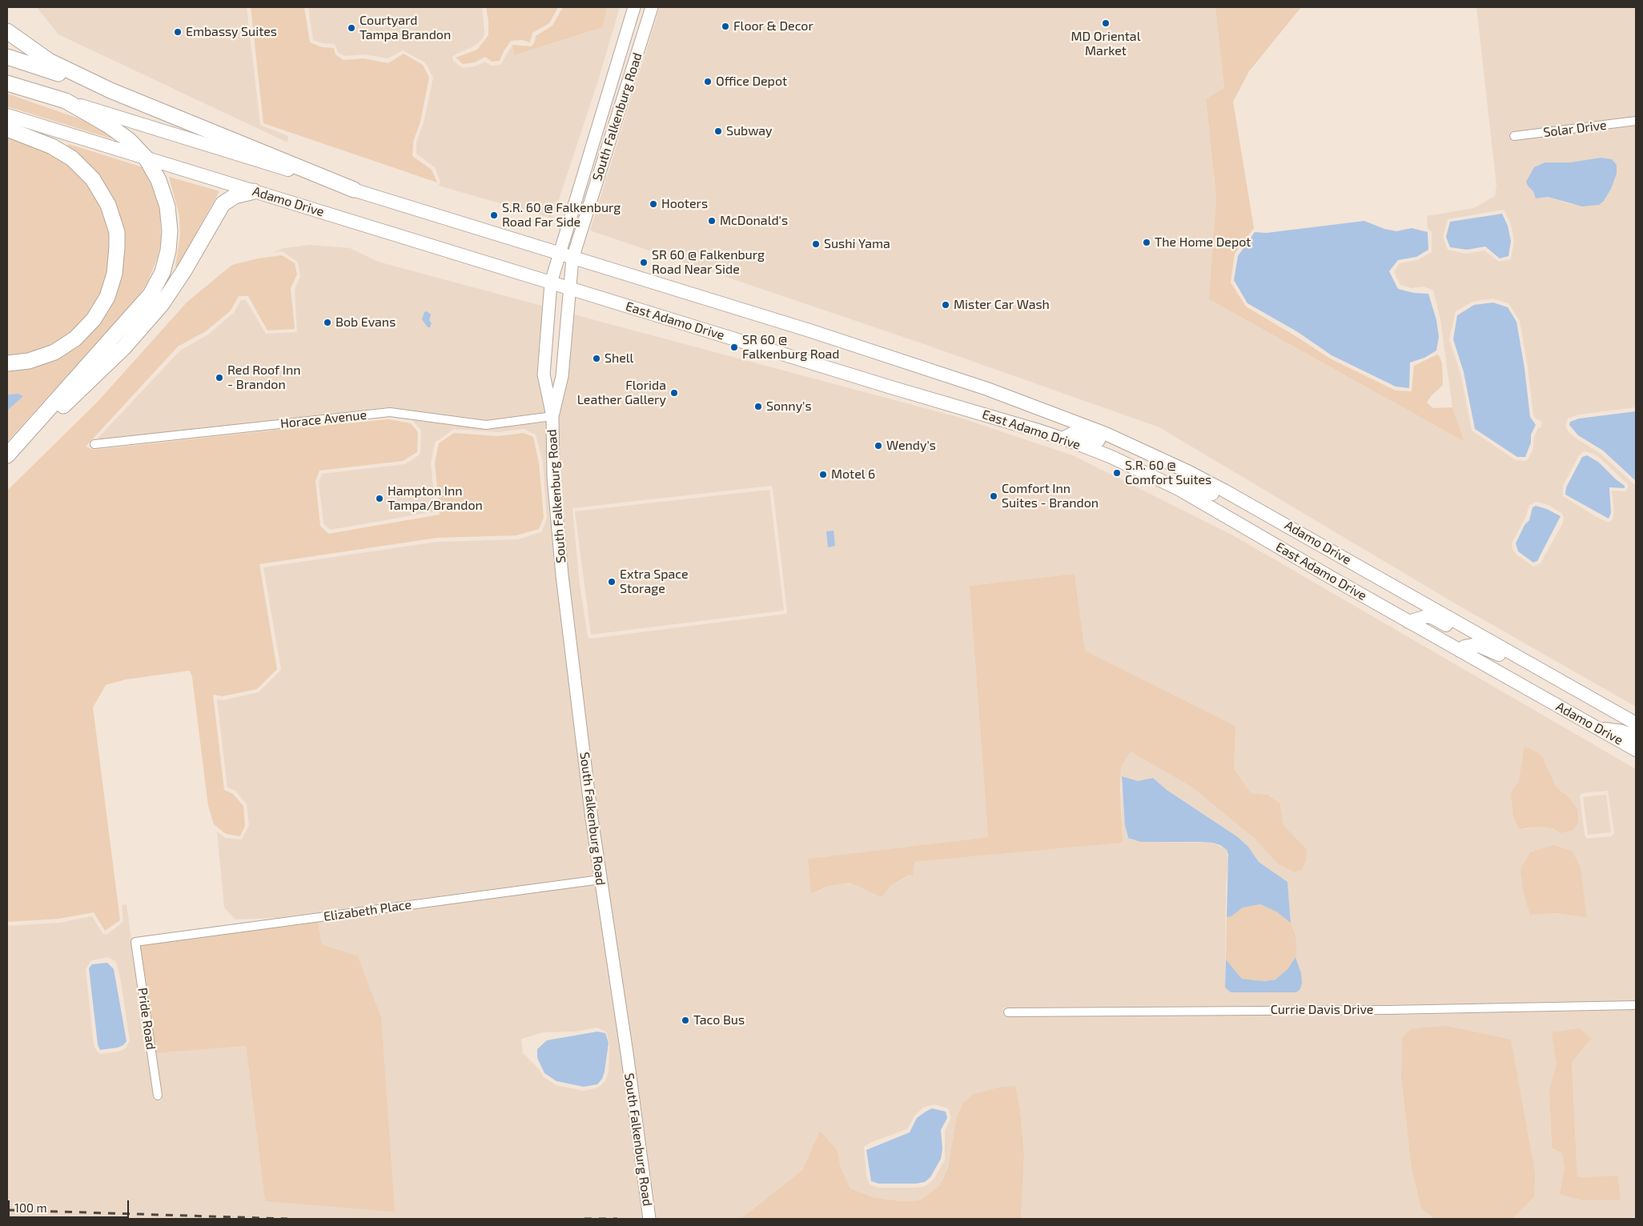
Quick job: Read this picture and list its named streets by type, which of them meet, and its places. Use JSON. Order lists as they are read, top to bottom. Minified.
{"streets":{"main road":["Adamo Drive","East Adamo Drive"],"street":["South Falkenburg Road","Solar Drive","Horace Avenue","Elizabeth Place","Currie Davis Drive","Pride Road"]},"crossings":[["South Falkenburg Road","Adamo Drive"],["South Falkenburg Road","East Adamo Drive"],["South Falkenburg Road","Horace Avenue"],["South Falkenburg Road","Elizabeth Place"],["Adamo Drive","East Adamo Drive"],["Elizabeth Place","Pride Road"]],"places":["MD Oriental Market","Floor & Decor","Courtyard Tampa Brandon","Embassy Suites","Office Depot","Subway","Hooters","S.R. 60 @ Falkenburg Road Far Side","McDonald's","The Home Depot","Sushi Yama","SR 60 @ Falkenburg Road Near Side","Mister Car Wash","Bob Evans","SR 60 @ Falkenburg Road","Shell","Red Roof Inn - Brandon","Florida Leather Gallery","Sonny's","Wendy's","S.R. 60 @ Comfort Suites","Motel 6","Comfort Inn Suites - Brandon","Hampton Inn Tampa/Brandon","Extra Space Storage","Taco Bus"],"scale_bar":"100 m"}
